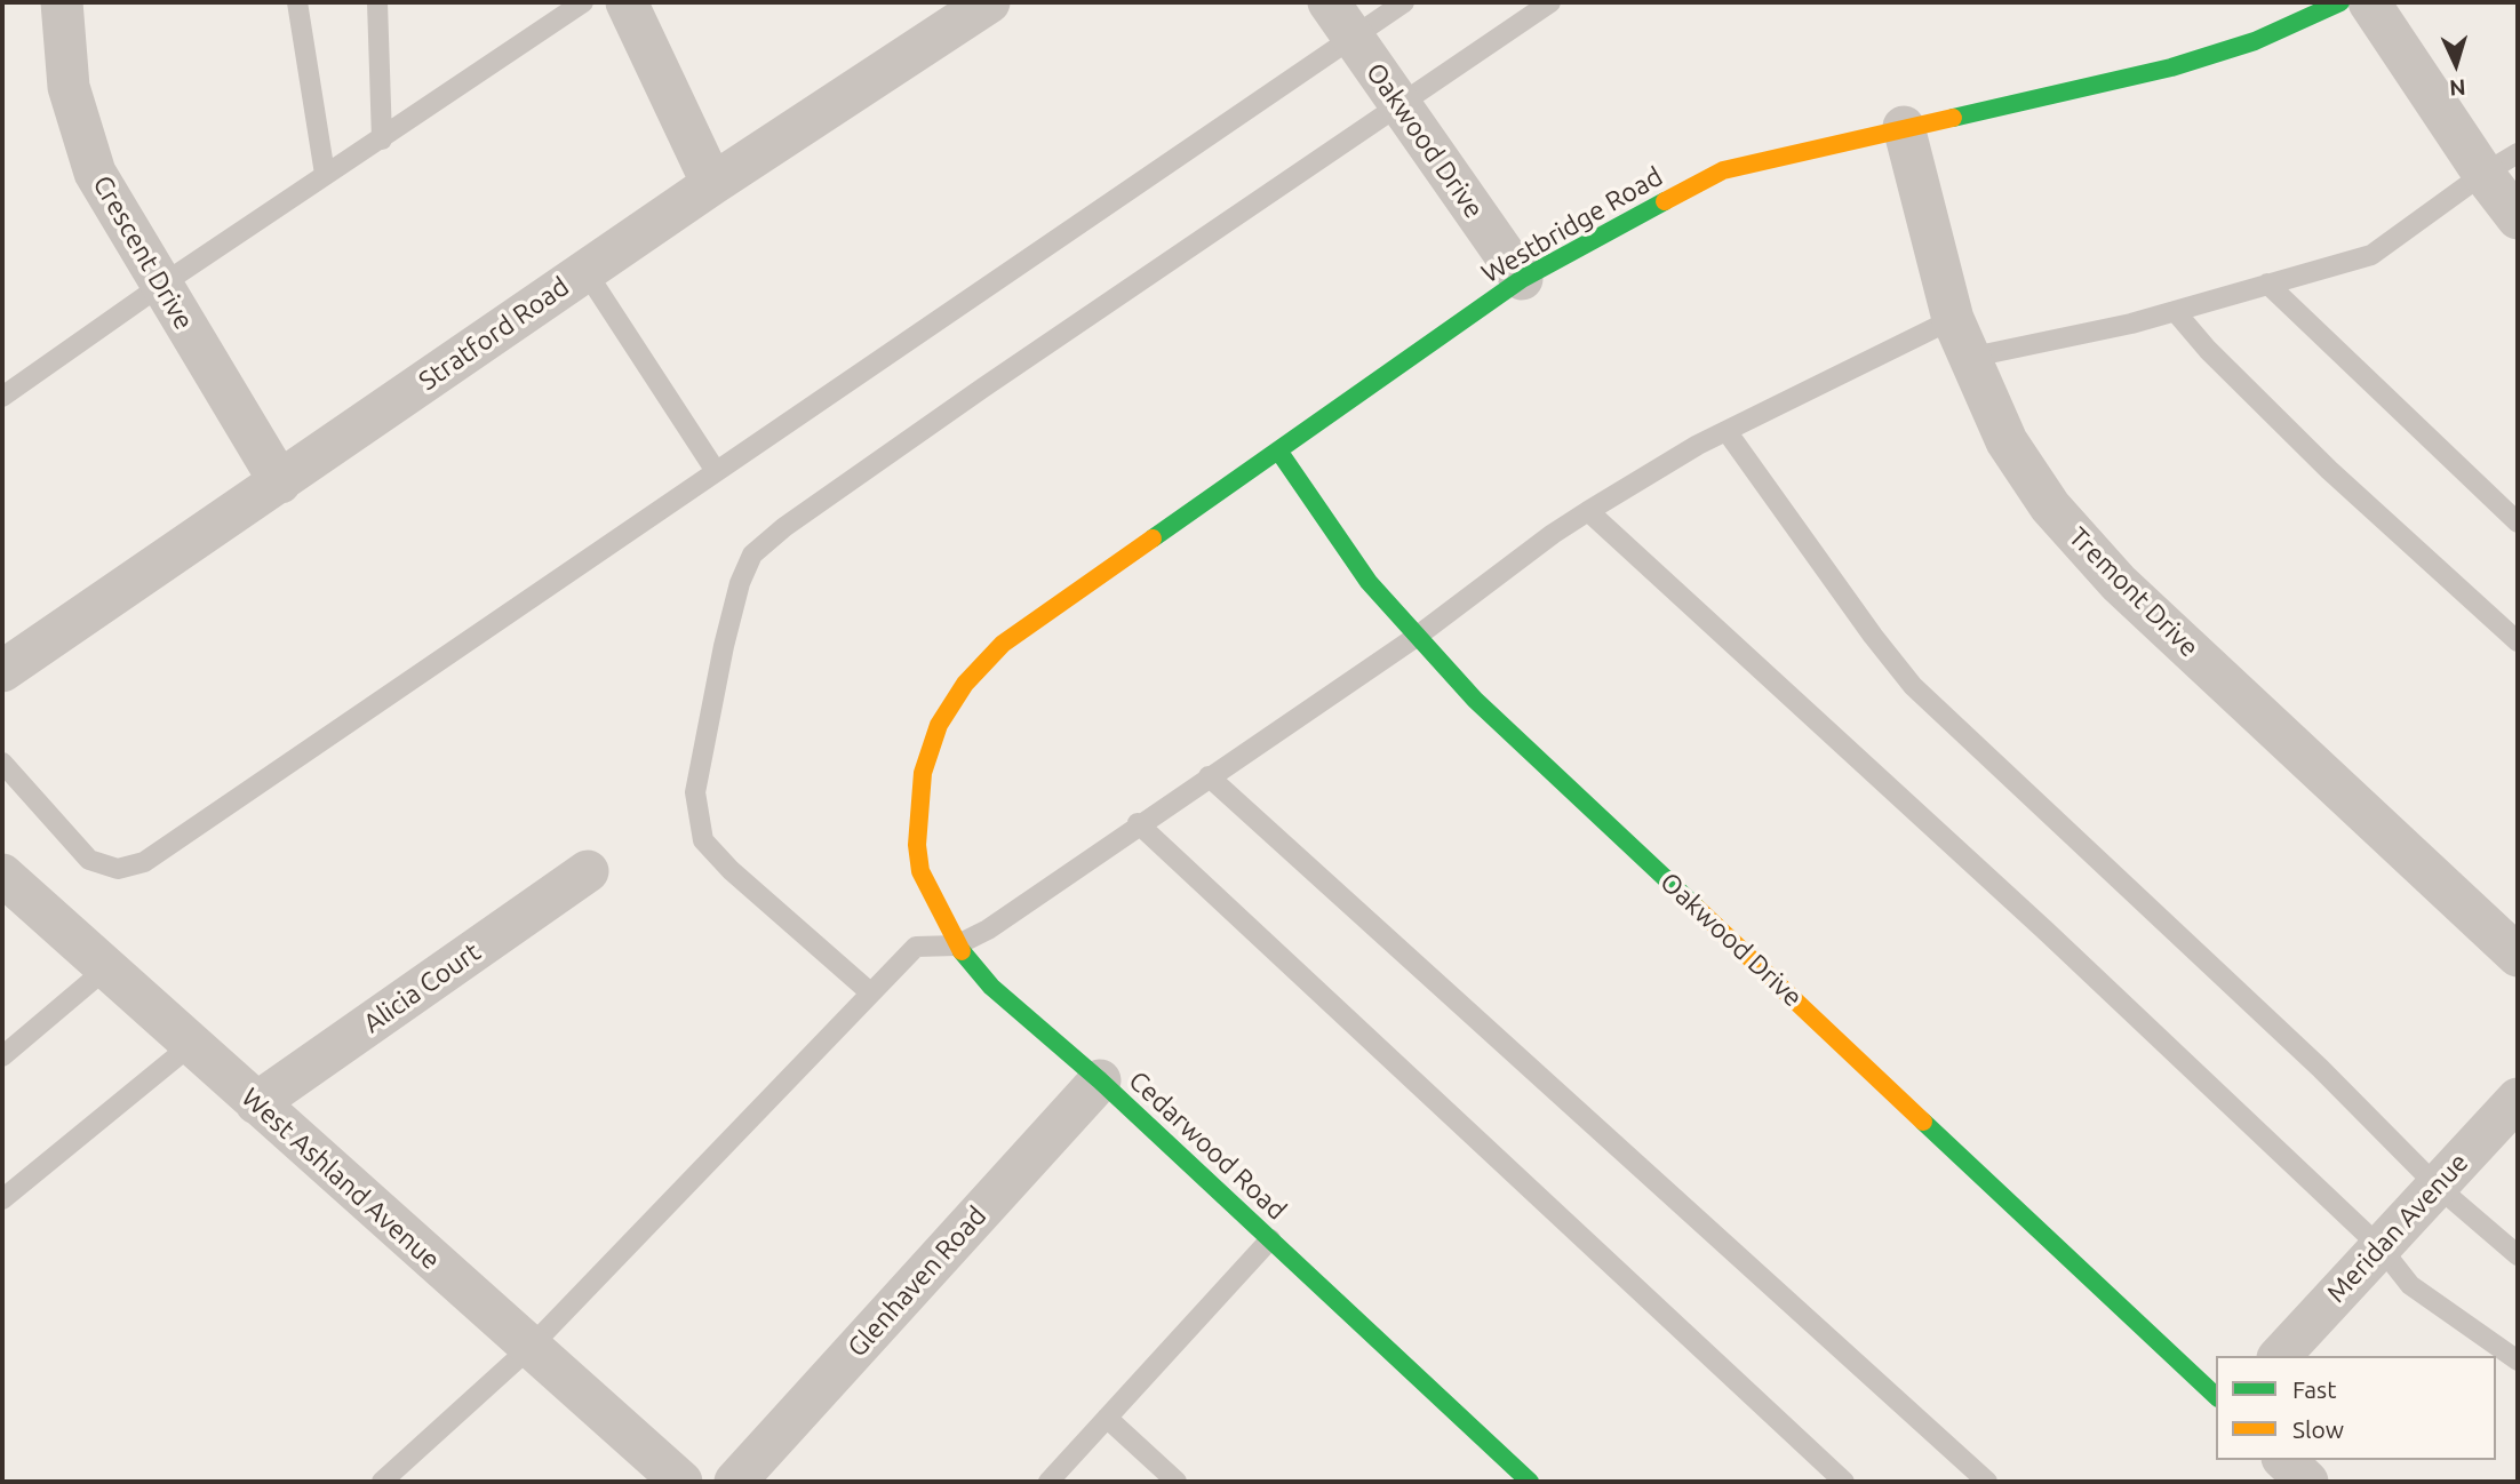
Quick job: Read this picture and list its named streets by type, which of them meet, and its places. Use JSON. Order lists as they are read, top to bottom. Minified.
{"streets":{"street":["Oakwood Drive","Westbridge Road","Crescent Drive","Stratford Road","Tremont Drive","Alicia Court","Cedarwood Road","West Ashland Avenue","Meridan Avenue","Glenhaven Road"]},"crossings":[["Oakwood Drive","Westbridge Road"],["Westbridge Road","Tremont Drive"],["Westbridge Road","Cedarwood Road"],["Crescent Drive","Stratford Road"],["Alicia Court","West Ashland Avenue"],["Cedarwood Road","Glenhaven Road"]],"legend":["Fast","Slow"],"north":"bottom"}
